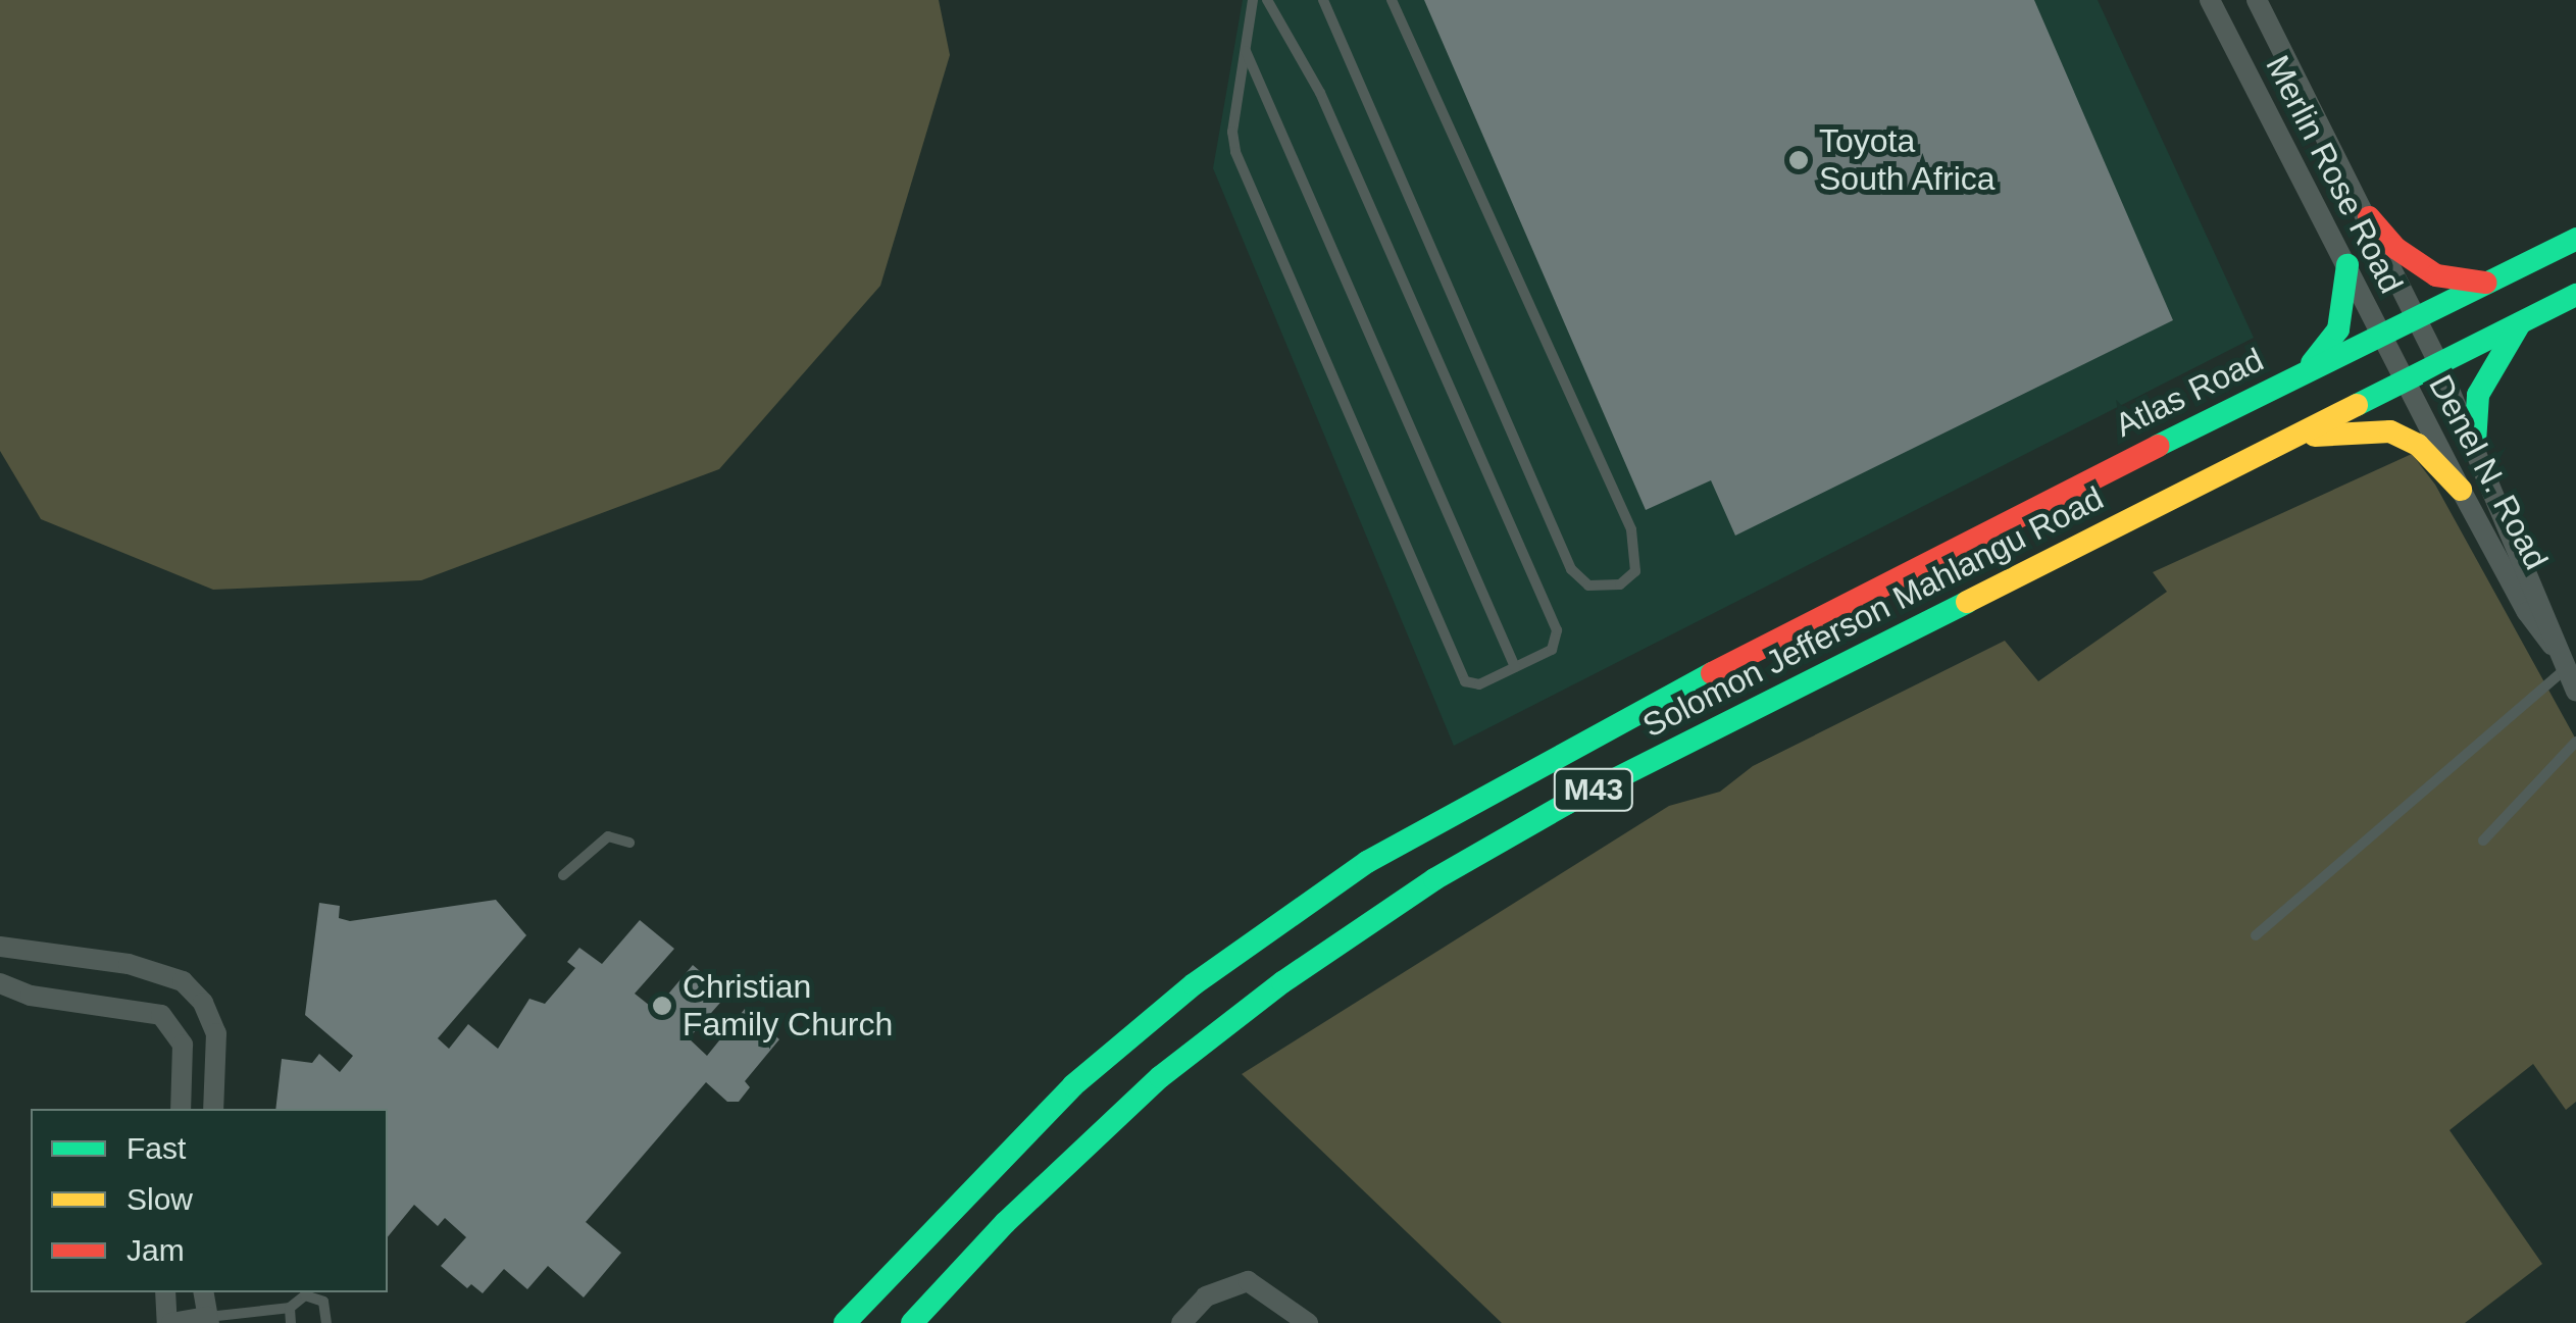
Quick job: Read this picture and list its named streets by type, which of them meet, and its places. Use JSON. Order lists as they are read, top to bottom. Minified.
{"streets":{"main road":["Atlas Road","Solomon Jefferson Mahlangu Road","M43"],"street":["Merlin Rose Road","Denel N. Road"]},"crossings":[["Merlin Rose Road","Atlas Road"],["Merlin Rose Road","Denel N. Road"],["Merlin Rose Road","Solomon Jefferson Mahlangu Road"],["Merlin Rose Road","M43"],["Atlas Road","Solomon Jefferson Mahlangu Road"],["Atlas Road","M43"],["Denel N. Road","Solomon Jefferson Mahlangu Road"]],"places":["Toyota South Africa","Christian Family Church"],"legend":["Fast","Slow","Jam"]}
